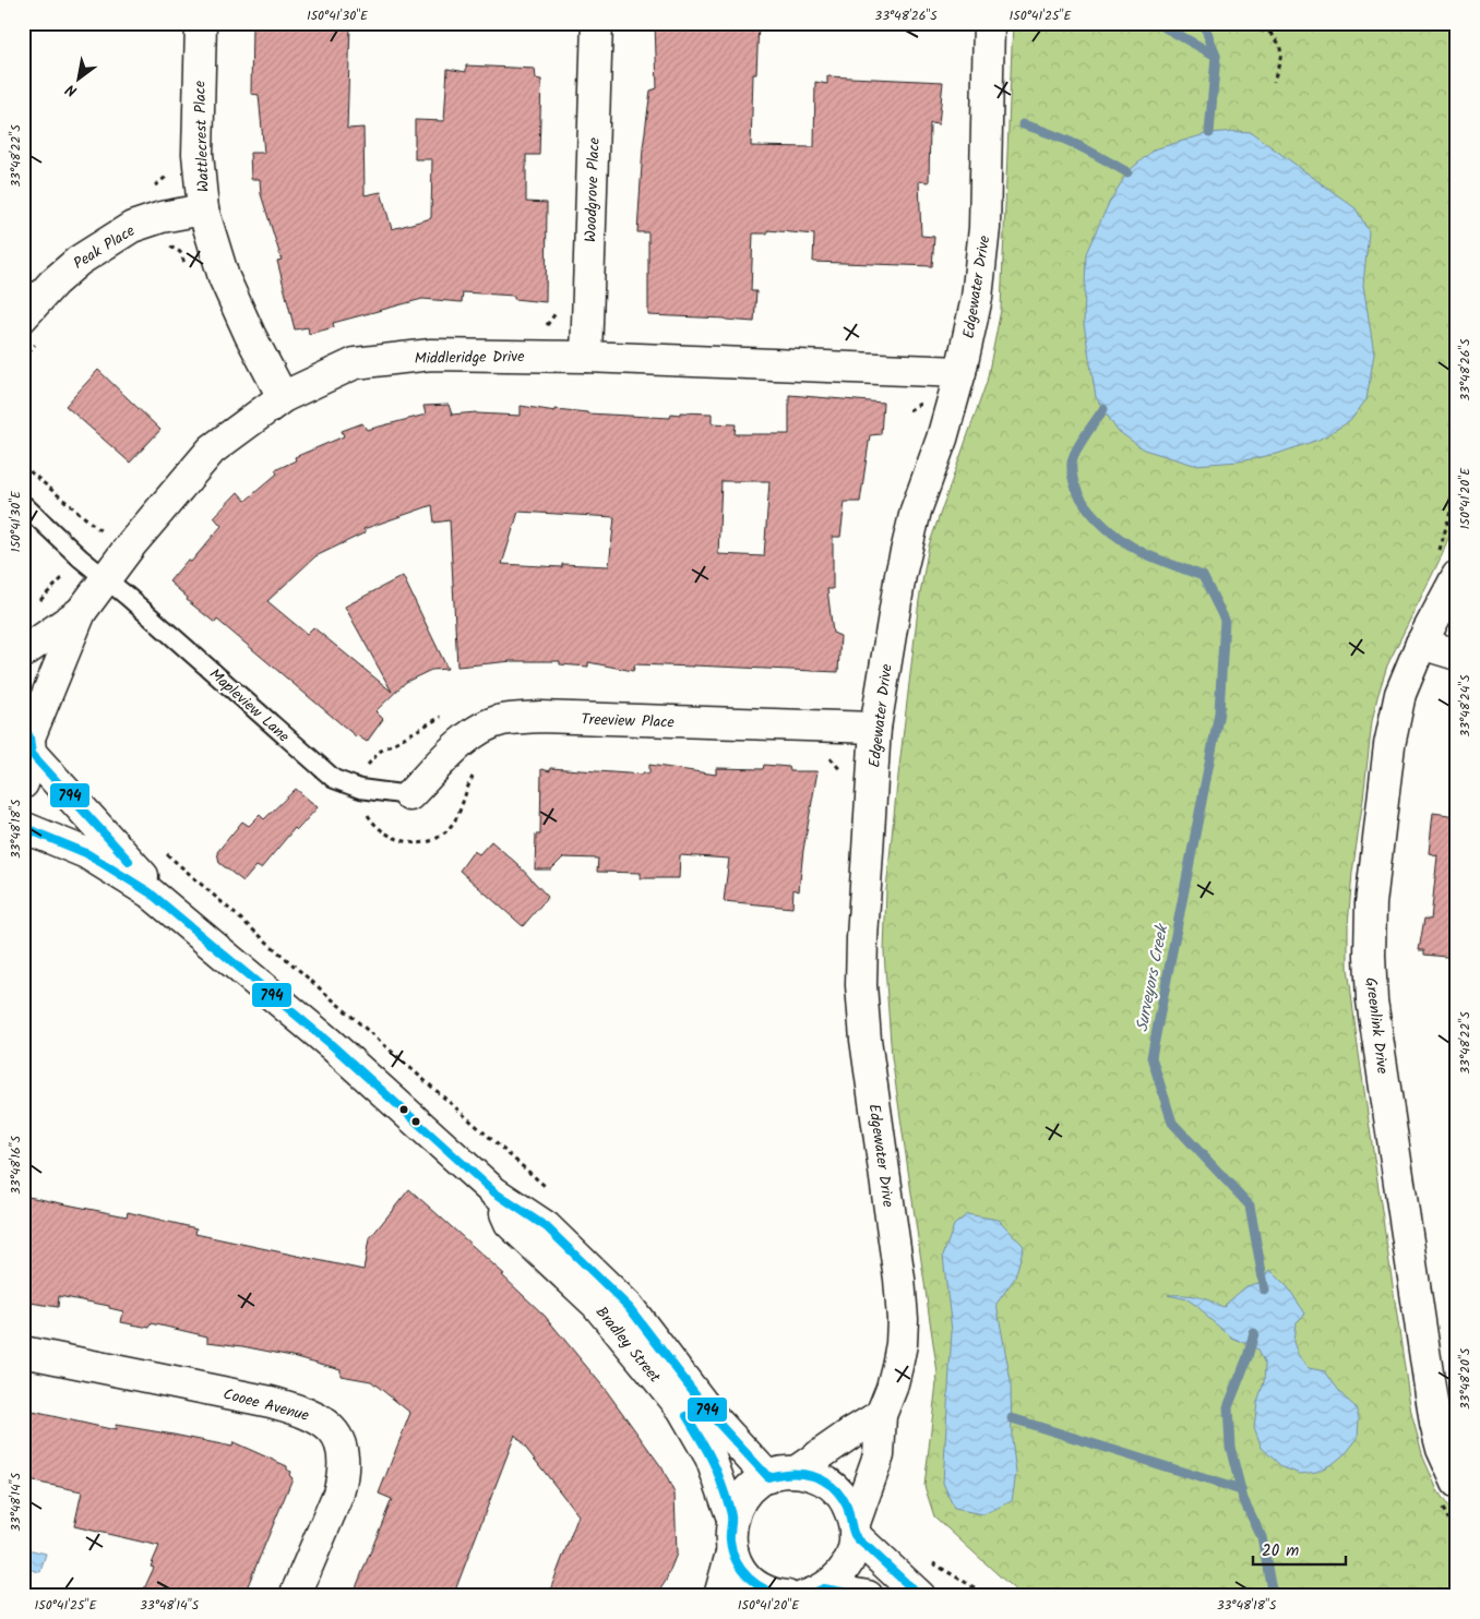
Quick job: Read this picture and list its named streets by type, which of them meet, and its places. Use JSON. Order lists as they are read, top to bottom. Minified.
{"streets":{"street":["Wattlecrest Place","Woodgrove Place","Peak Place","Edgewater Drive","Middleridge Drive","Treeview Place","Greenlink Drive","Bradley Street","Cooee Avenue"],"lane":["Mapleview Lane"]},"crossings":[["Wattlecrest Place","Peak Place"],["Wattlecrest Place","Middleridge Drive"],["Woodgrove Place","Middleridge Drive"],["Edgewater Drive","Middleridge Drive"],["Edgewater Drive","Treeview Place"],["Middleridge Drive","Mapleview Lane"],["Middleridge Drive","Bradley Street"],["Mapleview Lane","Treeview Place"]],"water":["Surveyors Creek"],"lines":["transit line 794"],"scale_bar":"20 m","north":"bottom left","coordinates":["150°41'30\"E","33°48'26\"S","150°41'25\"E","33°48'22\"S","150°41'20\"E","33°48'24\"S","33°48'18\"S","33°48'16\"S","33°48'20\"S","33°48'14\"S"]}
